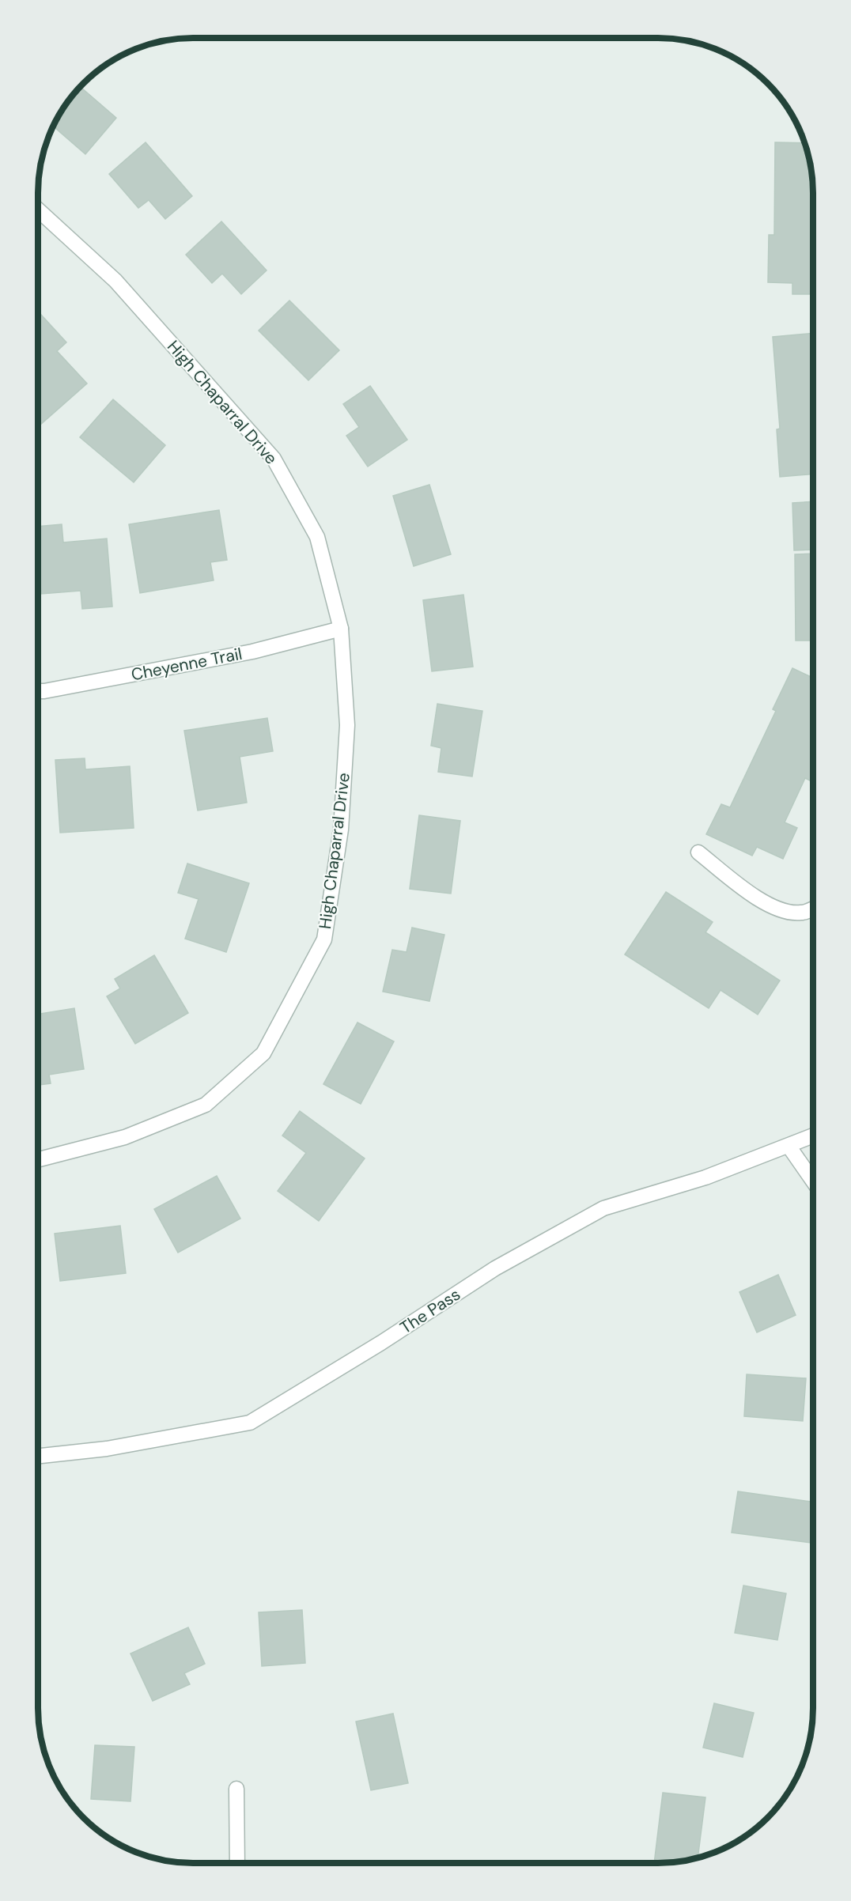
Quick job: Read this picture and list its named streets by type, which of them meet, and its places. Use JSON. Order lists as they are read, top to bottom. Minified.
{"streets":{"street":["High Chaparral Drive","Cheyenne Trail","The Pass"]},"crossings":[["High Chaparral Drive","Cheyenne Trail"]]}
